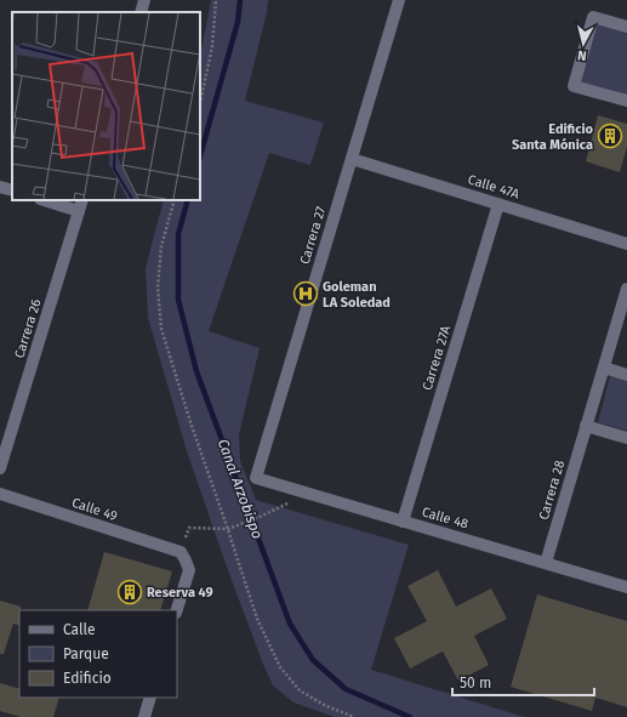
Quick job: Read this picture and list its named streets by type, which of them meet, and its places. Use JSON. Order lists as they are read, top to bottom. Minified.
{"streets":{"street":["Calle 47A","Carrera 27","Carrera 26","Carrera 27A","Carrera 28","Calle 49","Calle 48"]},"crossings":[["Calle 47A","Carrera 27"],["Calle 47A","Carrera 27A"],["Carrera 27","Calle 48"],["Carrera 27A","Calle 48"],["Carrera 28","Calle 48"]],"water":["Canal Arzobispo"],"places":{"building":["Edificio Santa Mónica","Reserva 49"],"hospital":["Goleman LA Soledad"]},"legend":["Calle","Parque","Edificio"],"scale_bar":"50 m","north":"bottom"}
